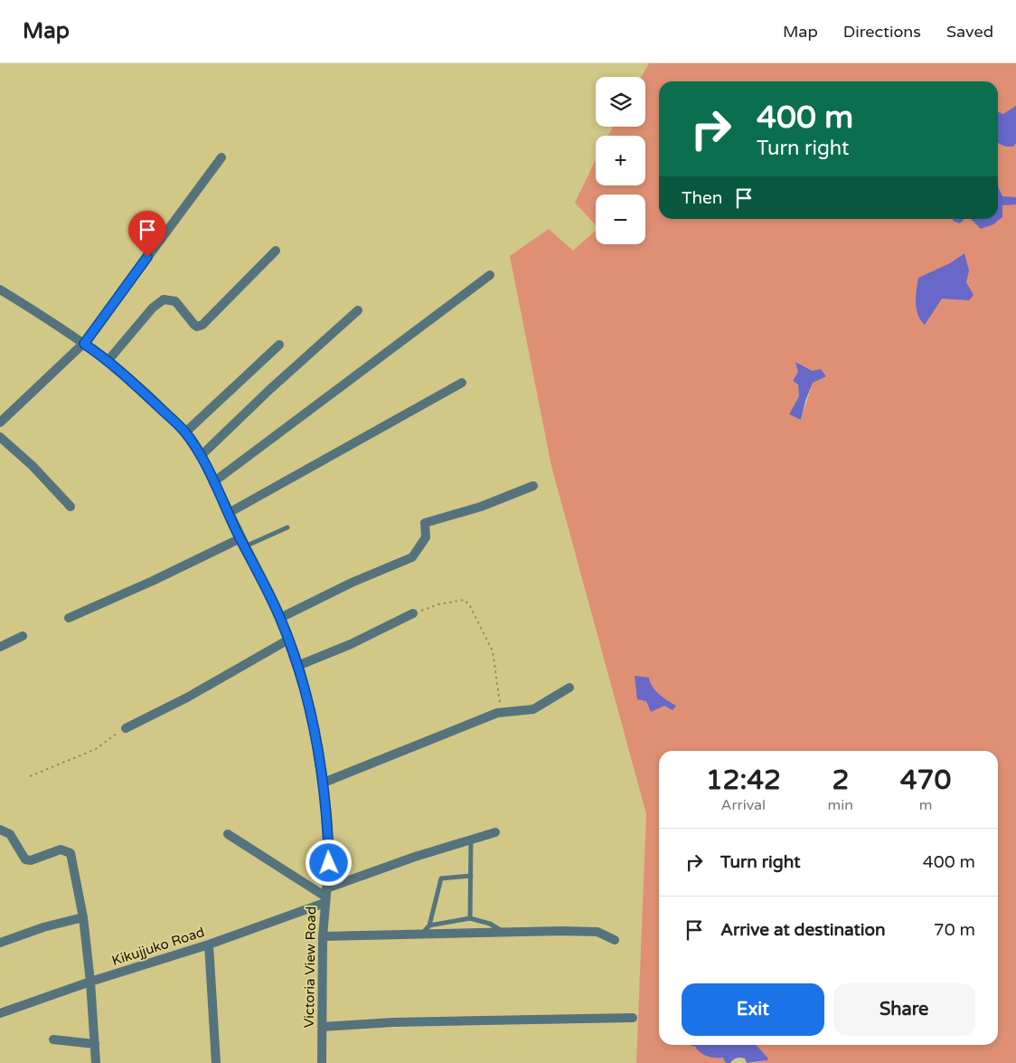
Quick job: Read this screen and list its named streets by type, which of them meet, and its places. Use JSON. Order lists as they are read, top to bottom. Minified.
{"streets":{"street":["Kikujjuko Road","Victoria View Road"]},"crossings":[["Kikujjuko Road","Victoria View Road"]],"page":{"header":"Map","nav":["Map","Directions","Saved"],"map_buttons":["+","−"],"turn":["400 m","Turn right"],"then":"Then","eta":["12:42","Arrival","2","min","470","m"],"list":[{"name":"Turn right","value":"400 m"},{"name":"Arrive at destination","value":"70 m"}],"buttons":["Exit","Share"]}}
